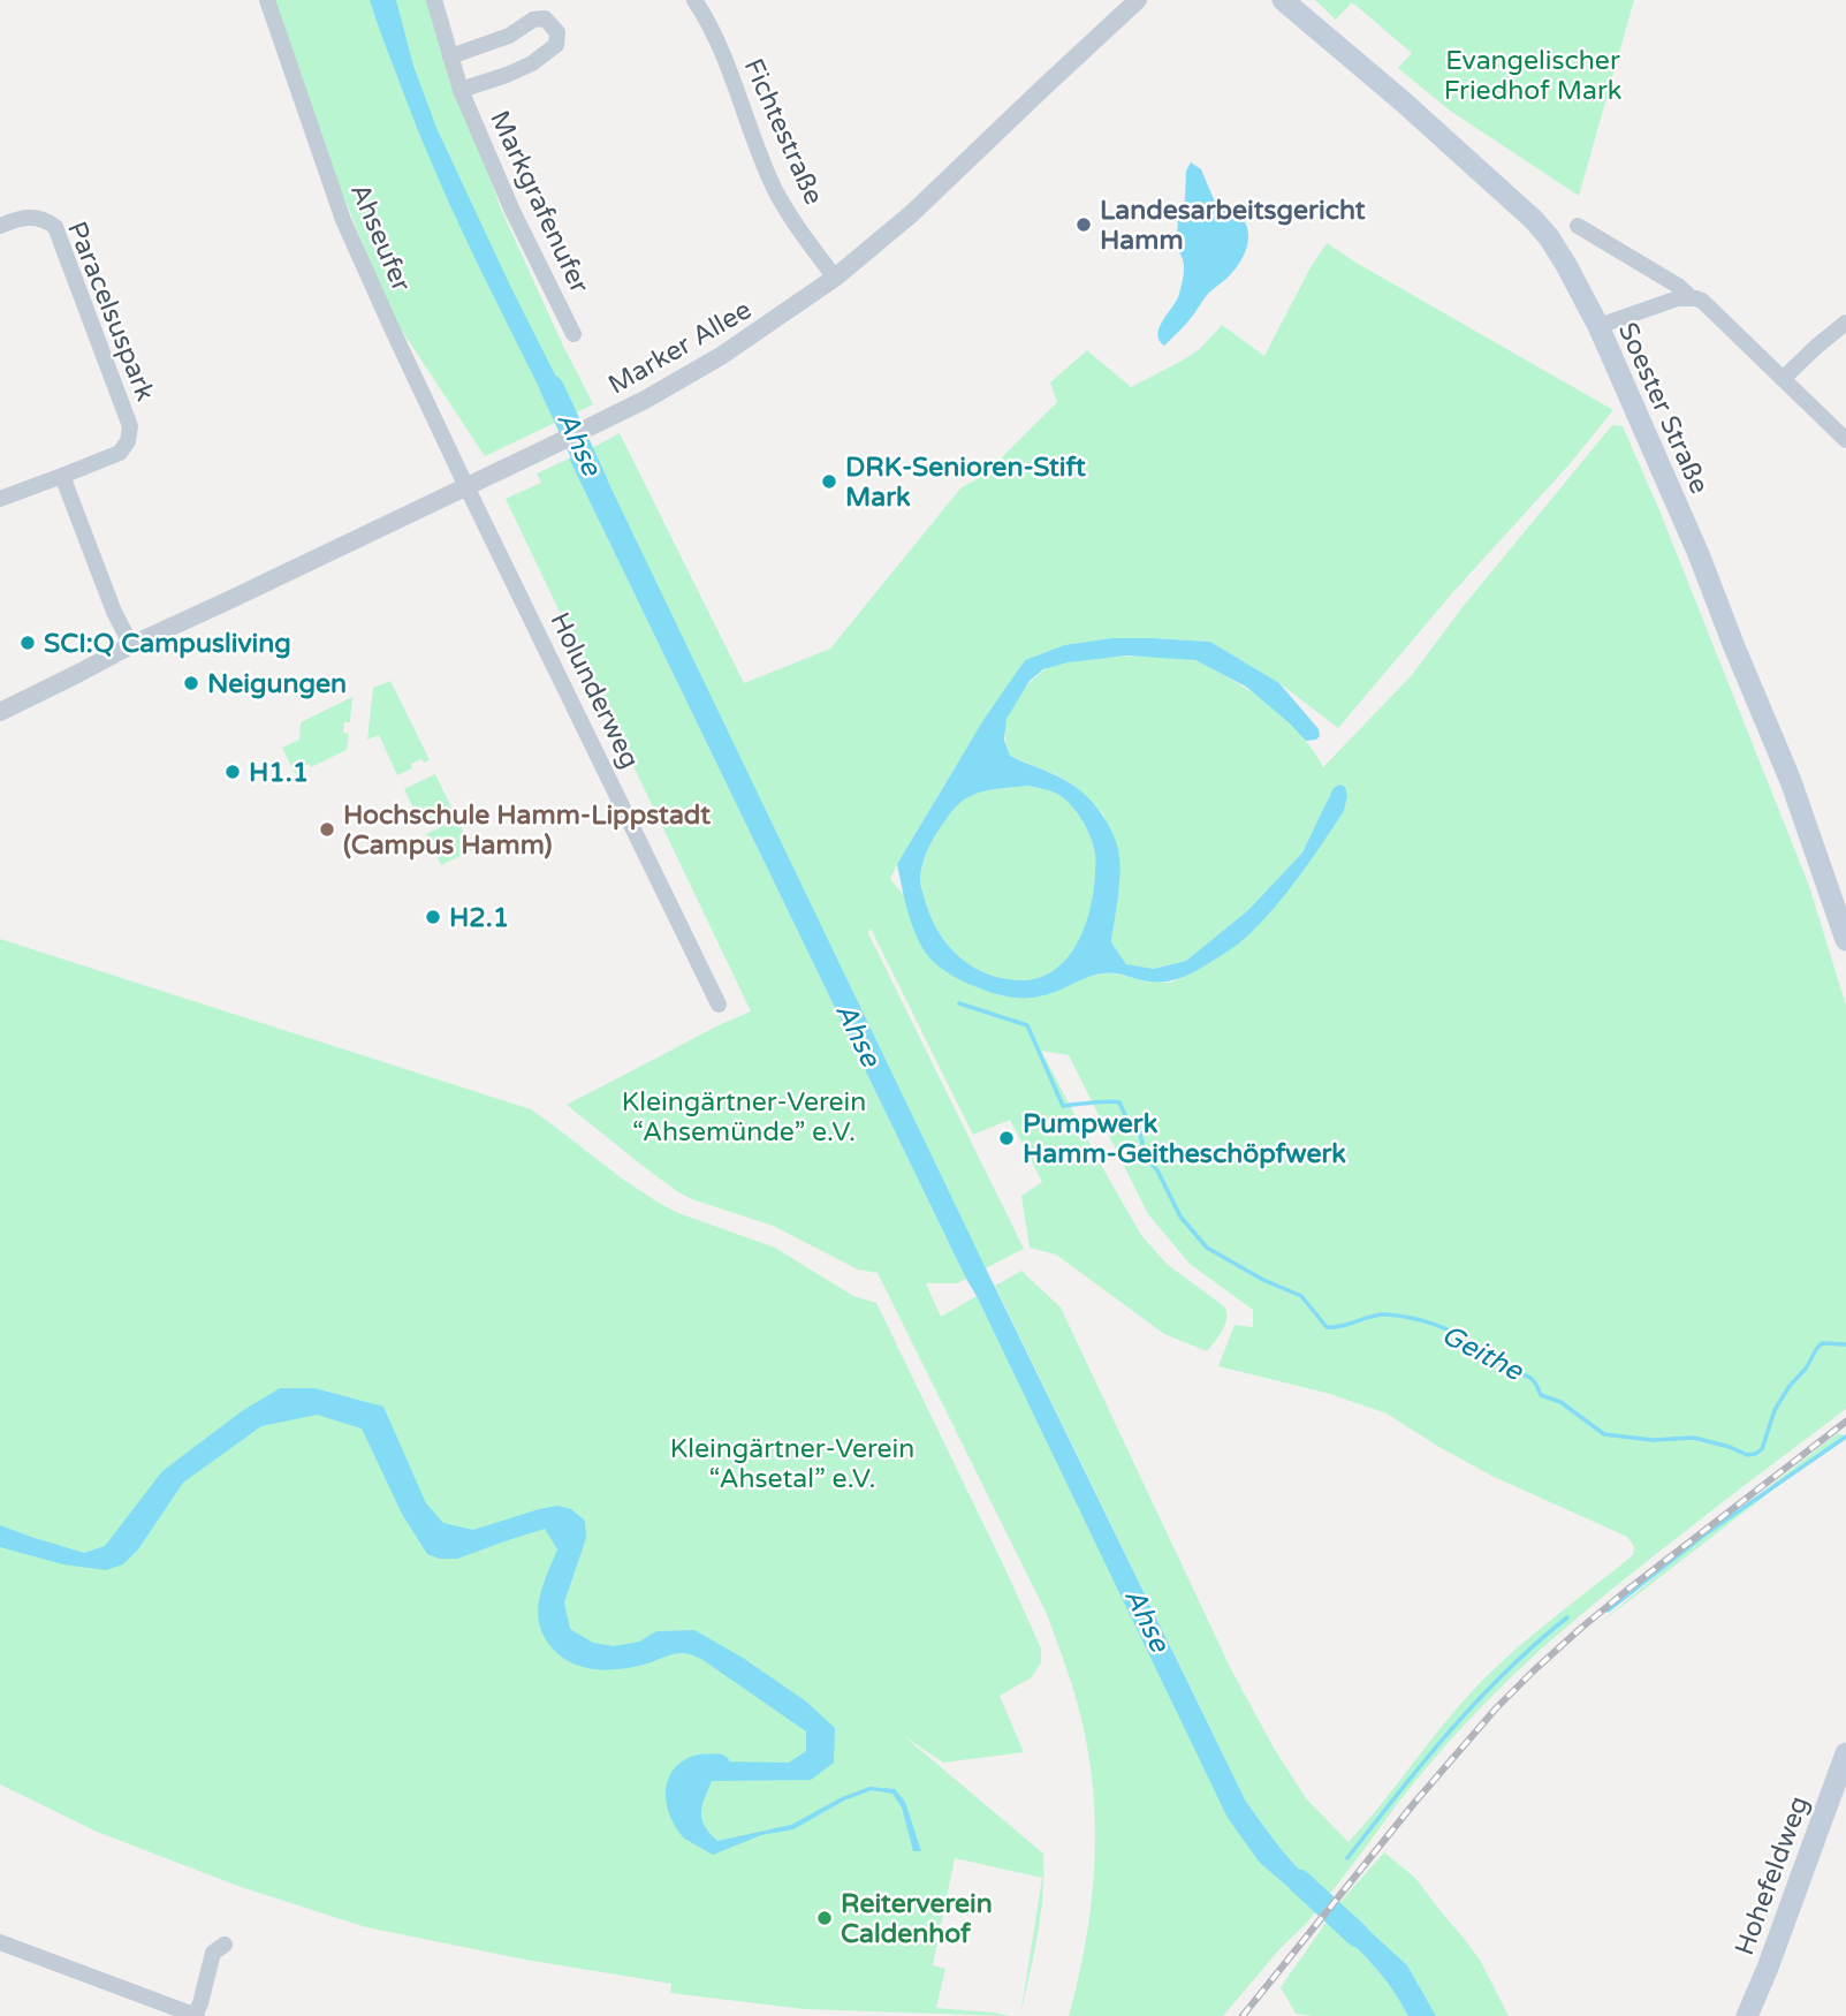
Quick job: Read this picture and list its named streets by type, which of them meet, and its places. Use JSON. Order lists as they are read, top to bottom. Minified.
{"streets":{"main road":["Soester Straße","Hohefeldweg"],"street":["Fichtestraße","Markgrafenufer","Ahseufer","Paracelsuspark","Marker Allee","Holunderweg"]},"crossings":[["Fichtestraße","Marker Allee"],["Ahseufer","Marker Allee"],["Ahseufer","Holunderweg"],["Marker Allee","Holunderweg"]],"water":["Ahse","Geithe"],"parks":["Evangelischer Friedhof Mark","Kleingärtner-Verein “Ahsemünde” e.V.","Kleingärtner-Verein “Ahsetal” e.V."],"places":["Landesarbeitsgericht Hamm","DRK-Senioren-Stift Mark","SCI:Q Campusliving","Neigungen","H1.1","Hochschule Hamm-Lippstadt (Campus Hamm)","H2.1","Pumpwerk Hamm-Geitheschöpfwerk","Reiterverein Caldenhof"]}
